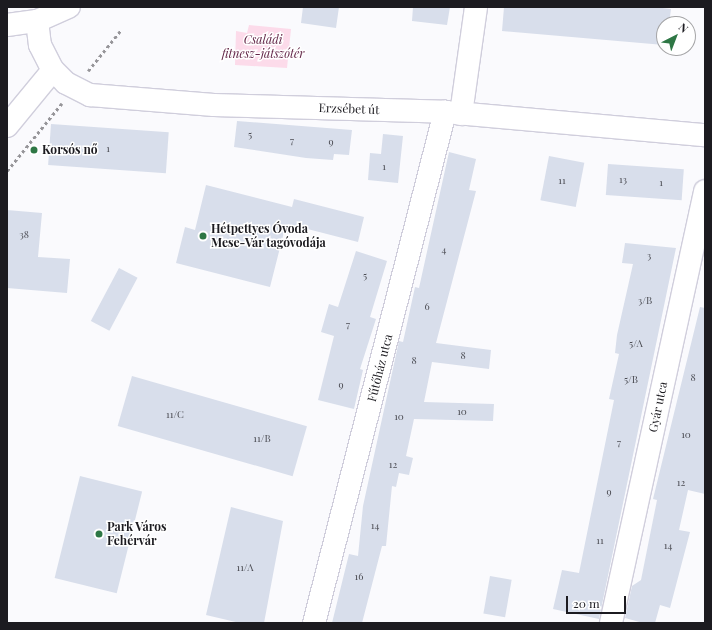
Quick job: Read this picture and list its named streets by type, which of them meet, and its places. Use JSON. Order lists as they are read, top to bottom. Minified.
{"streets":{"street":["Erzsébet út","Fűtőház utca","Gyár utca"]},"crossings":[["Erzsébet út","Fűtőház utca"]],"parks":["Családi fitnesz-játszótér"],"places":["Korsós nő","Hétpettyes Óvoda Mese-Vár tagóvodája","Park Város Fehérvár"],"house_numbers":["5","7","9","1","1","13","11","1","38","4","3","5","3/B","6","7","5/A","8","8","8","5/B","9","10","11/C","10","10","11/B","7","12","12","9","14","11","14","11/A","16"],"scale_bar":"20 m","north":"top right"}
